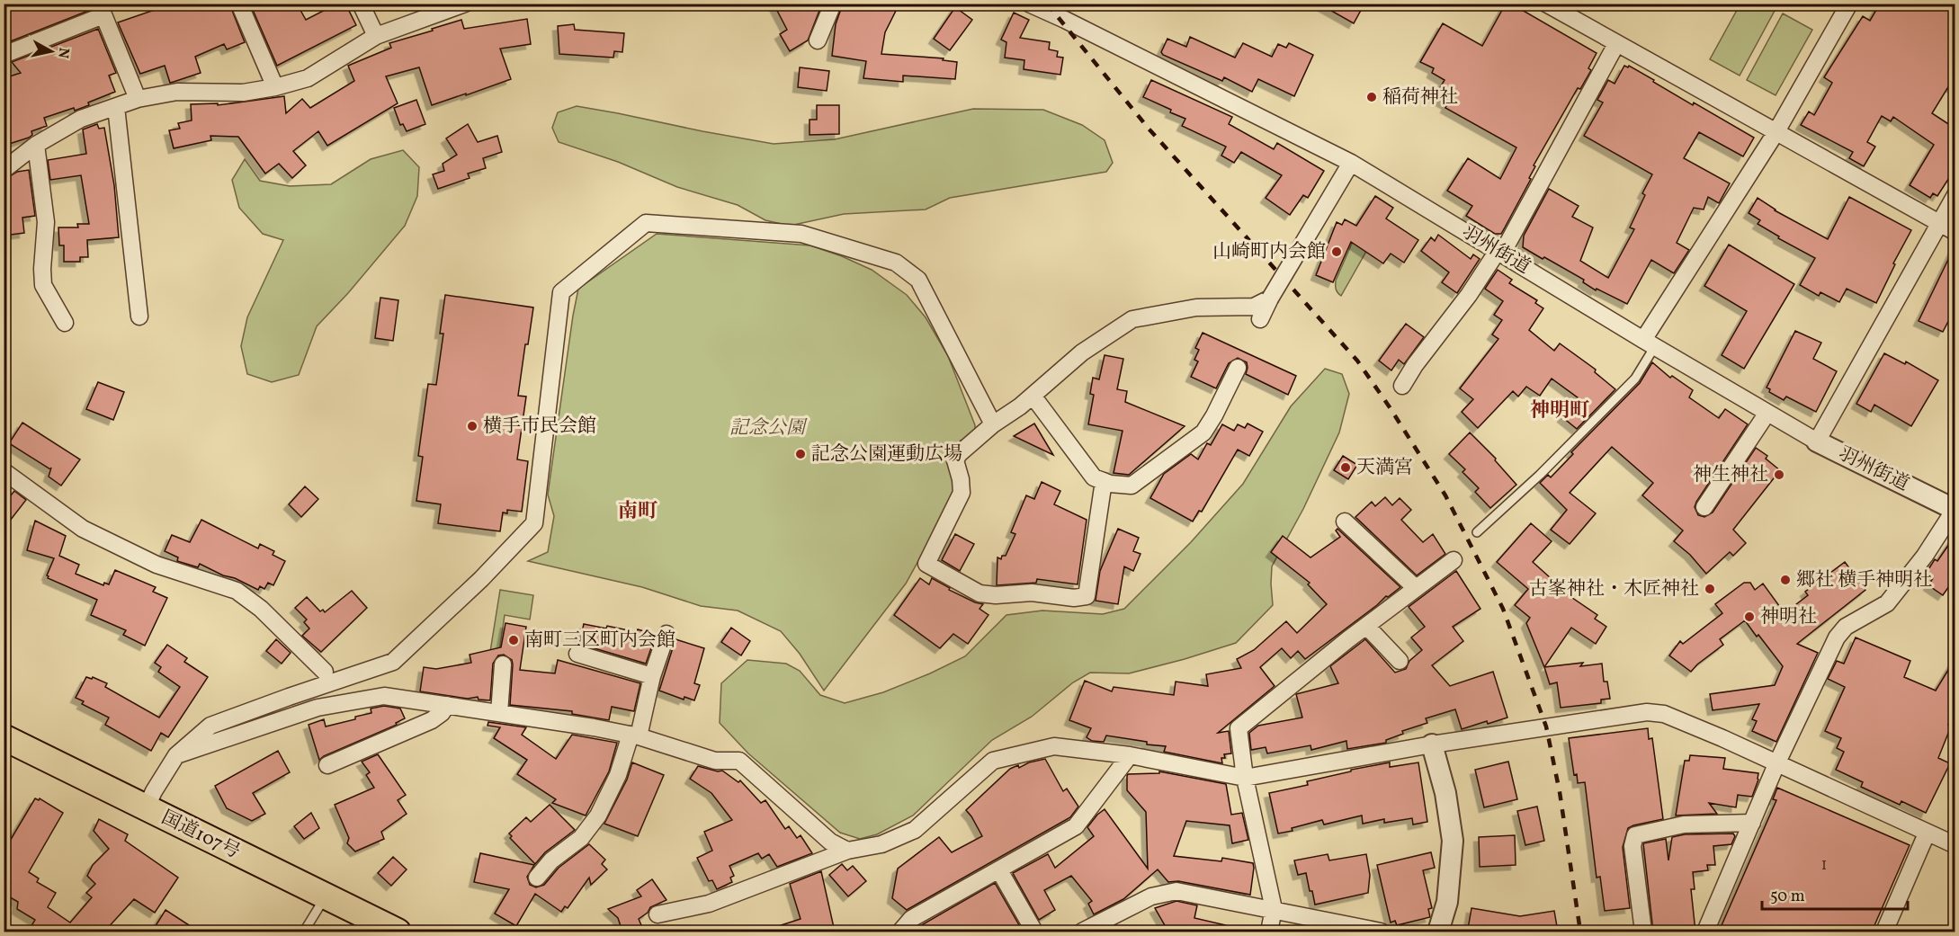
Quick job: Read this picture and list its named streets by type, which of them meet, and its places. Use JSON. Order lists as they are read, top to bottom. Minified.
{"streets":{"highway":["国道107号"],"street":["羽州街道"]},"districts":["神明町","南町"],"parks":["記念公園"],"places":["稲荷神社","山崎町内会館","横手市民会館","記念公園運動広場","天満宮","神生神社","郷社 横手神明社","古峯神社・木匠神社","神明社","南町三区町内会館"],"house_numbers":["1"],"scale_bar":"50 m","north":"right"}
